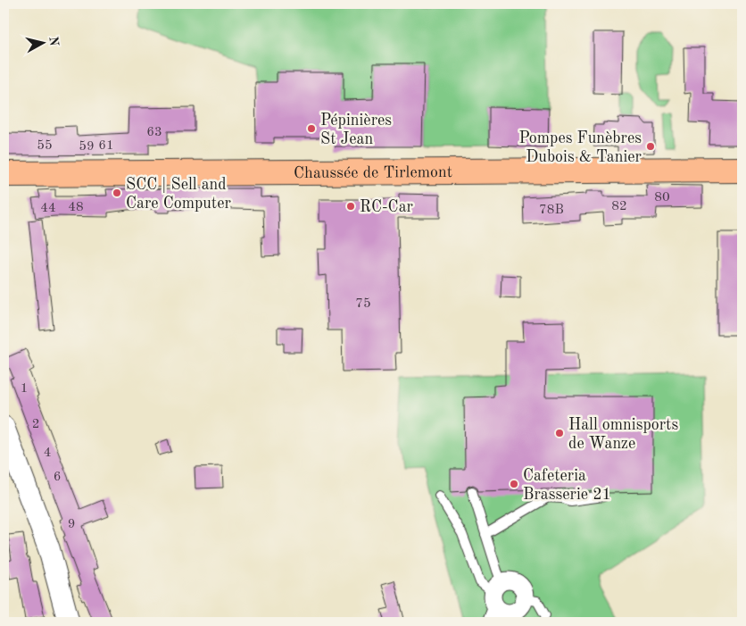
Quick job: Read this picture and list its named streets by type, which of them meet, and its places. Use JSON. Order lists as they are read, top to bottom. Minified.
{"streets":{"main road":["Chaussée de Tirlemont"]},"places":["Pépinières St Jean","Pompes Funèbres Dubois & Tanier","SCC | Sell and Care Computer","RC-Car","Hall omnisports de Wanze","Cafeteria Brasserie 21"],"house_numbers":["63","55","61","59","80","82","48","44","78B","75","1","2","4","6","9"],"north":"right"}
